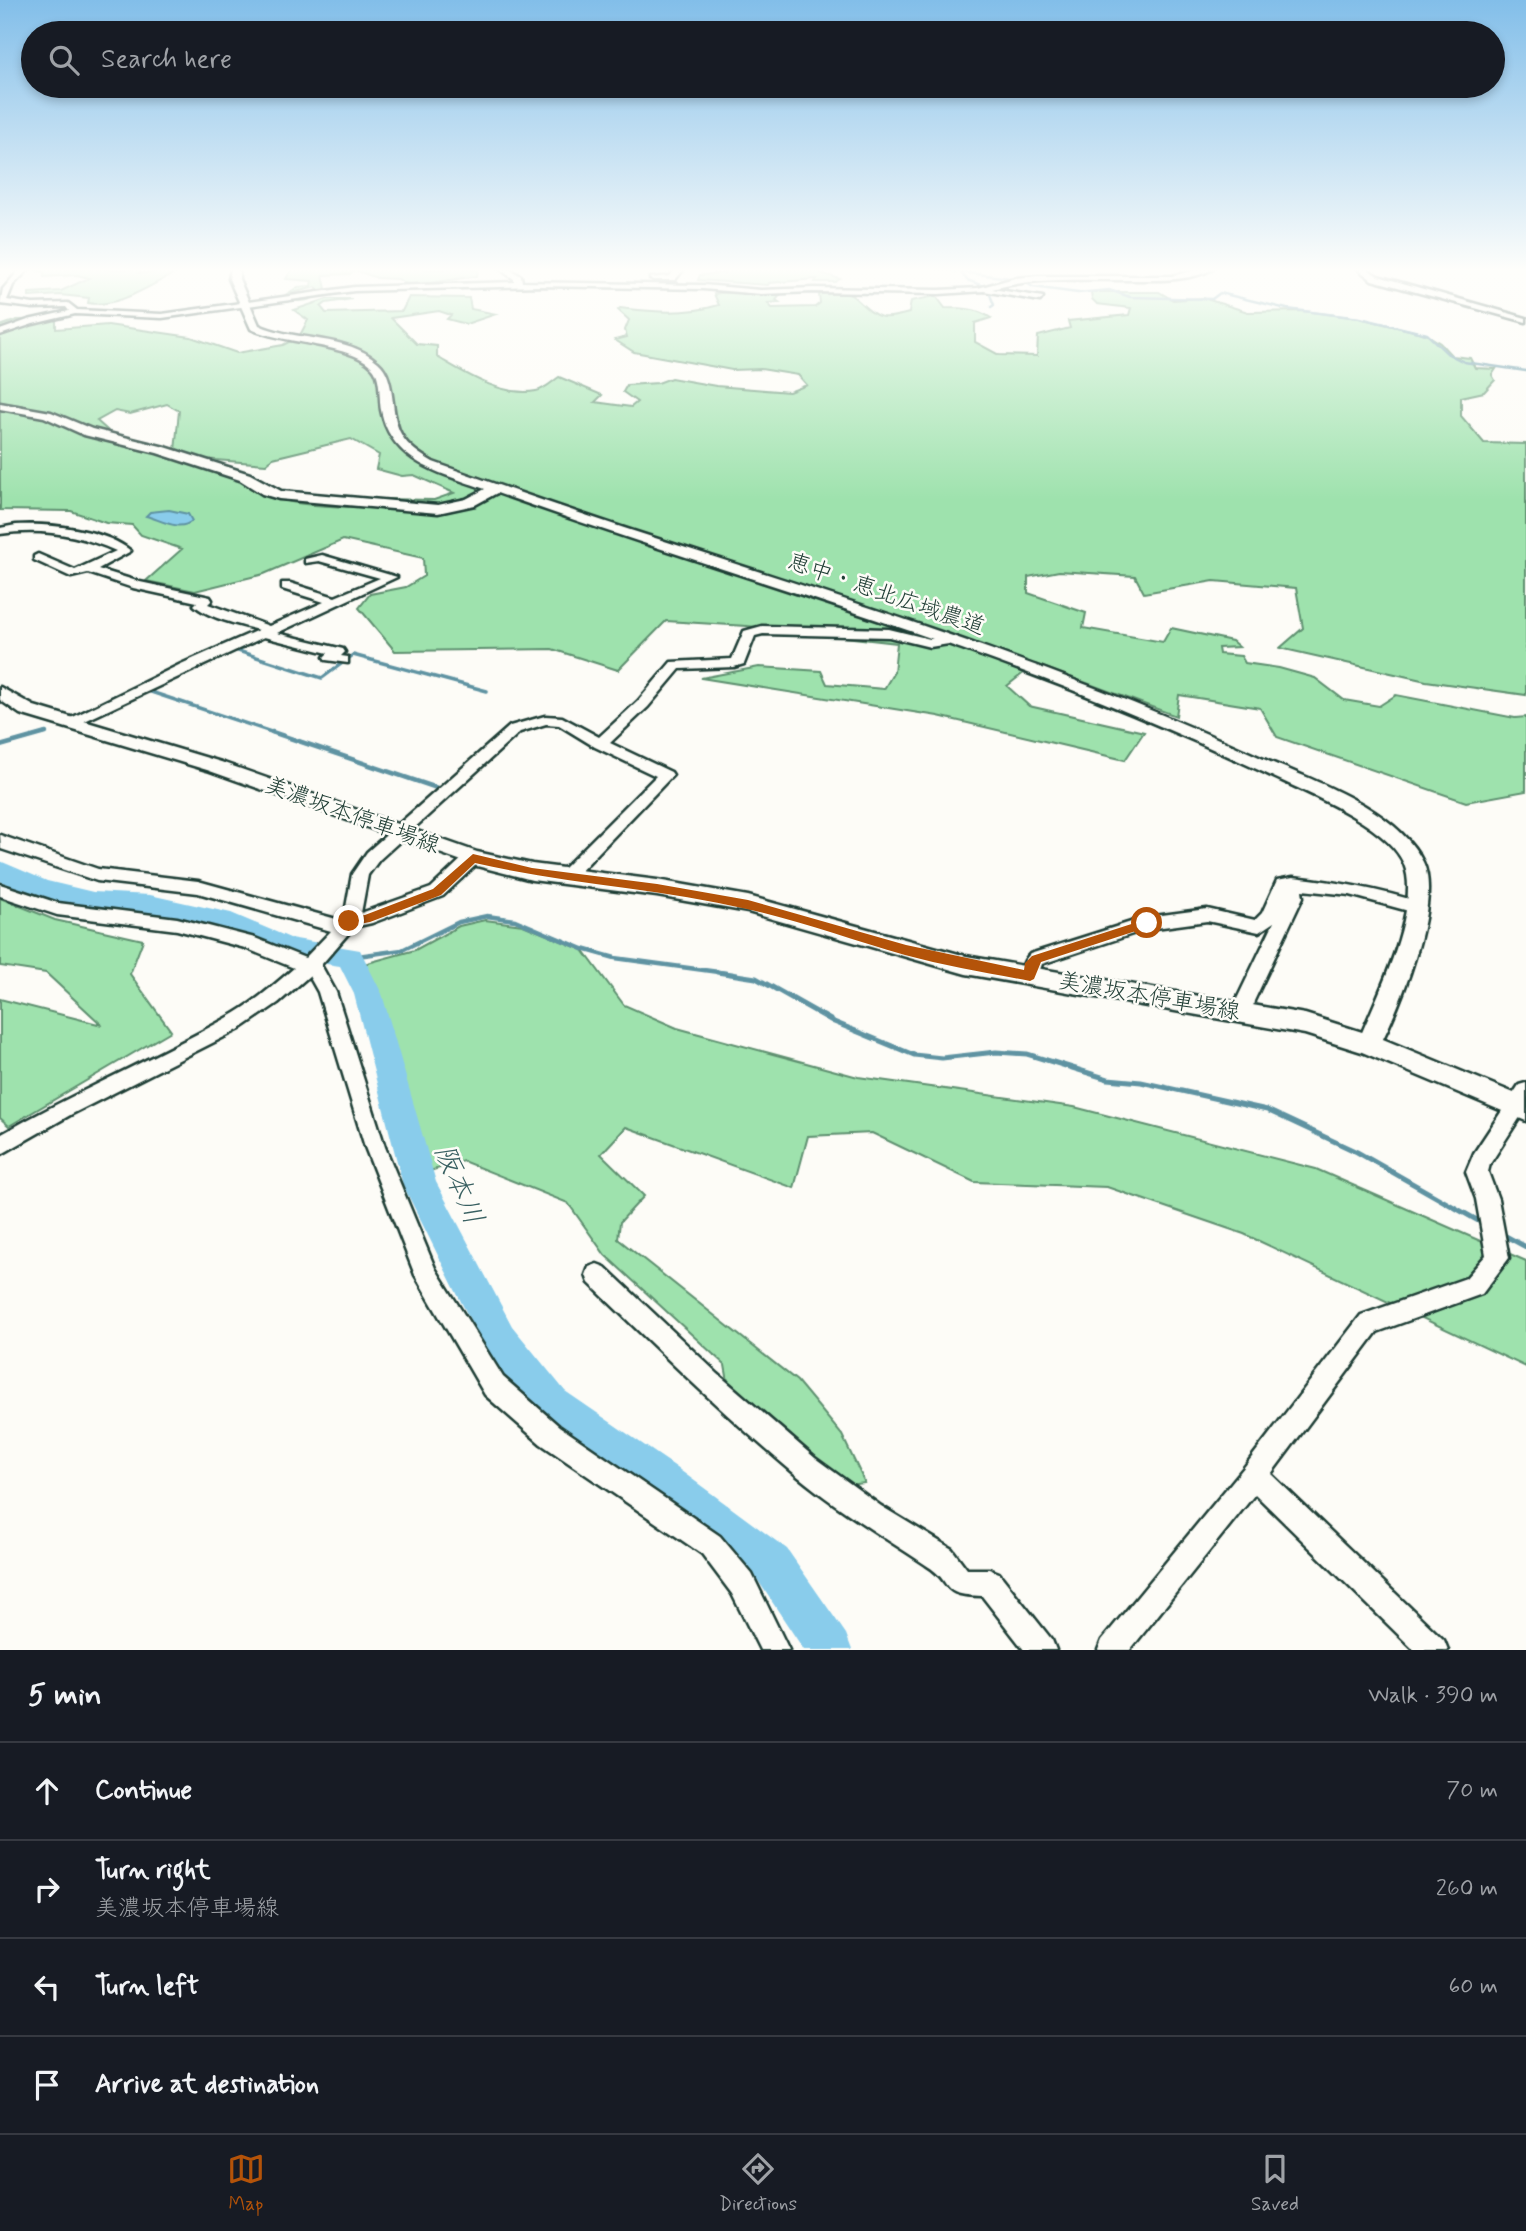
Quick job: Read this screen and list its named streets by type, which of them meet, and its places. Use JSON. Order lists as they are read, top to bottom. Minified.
{"streets":{"main road":["美濃坂本停車場線"],"street":["恵中・恵北広域農道"]},"crossings":[["恵中・恵北広域農道","美濃坂本停車場線"]],"water":["阪本川"],"page":{"search":"Search here","heading":["5 min","Walk · 390 m"],"list":[["Continue","70 m"],["Turn right","美濃坂本停車場線","260 m"],["Turn left","60 m"],"Arrive at destination"],"nav":["Map","Directions","Saved"]}}
